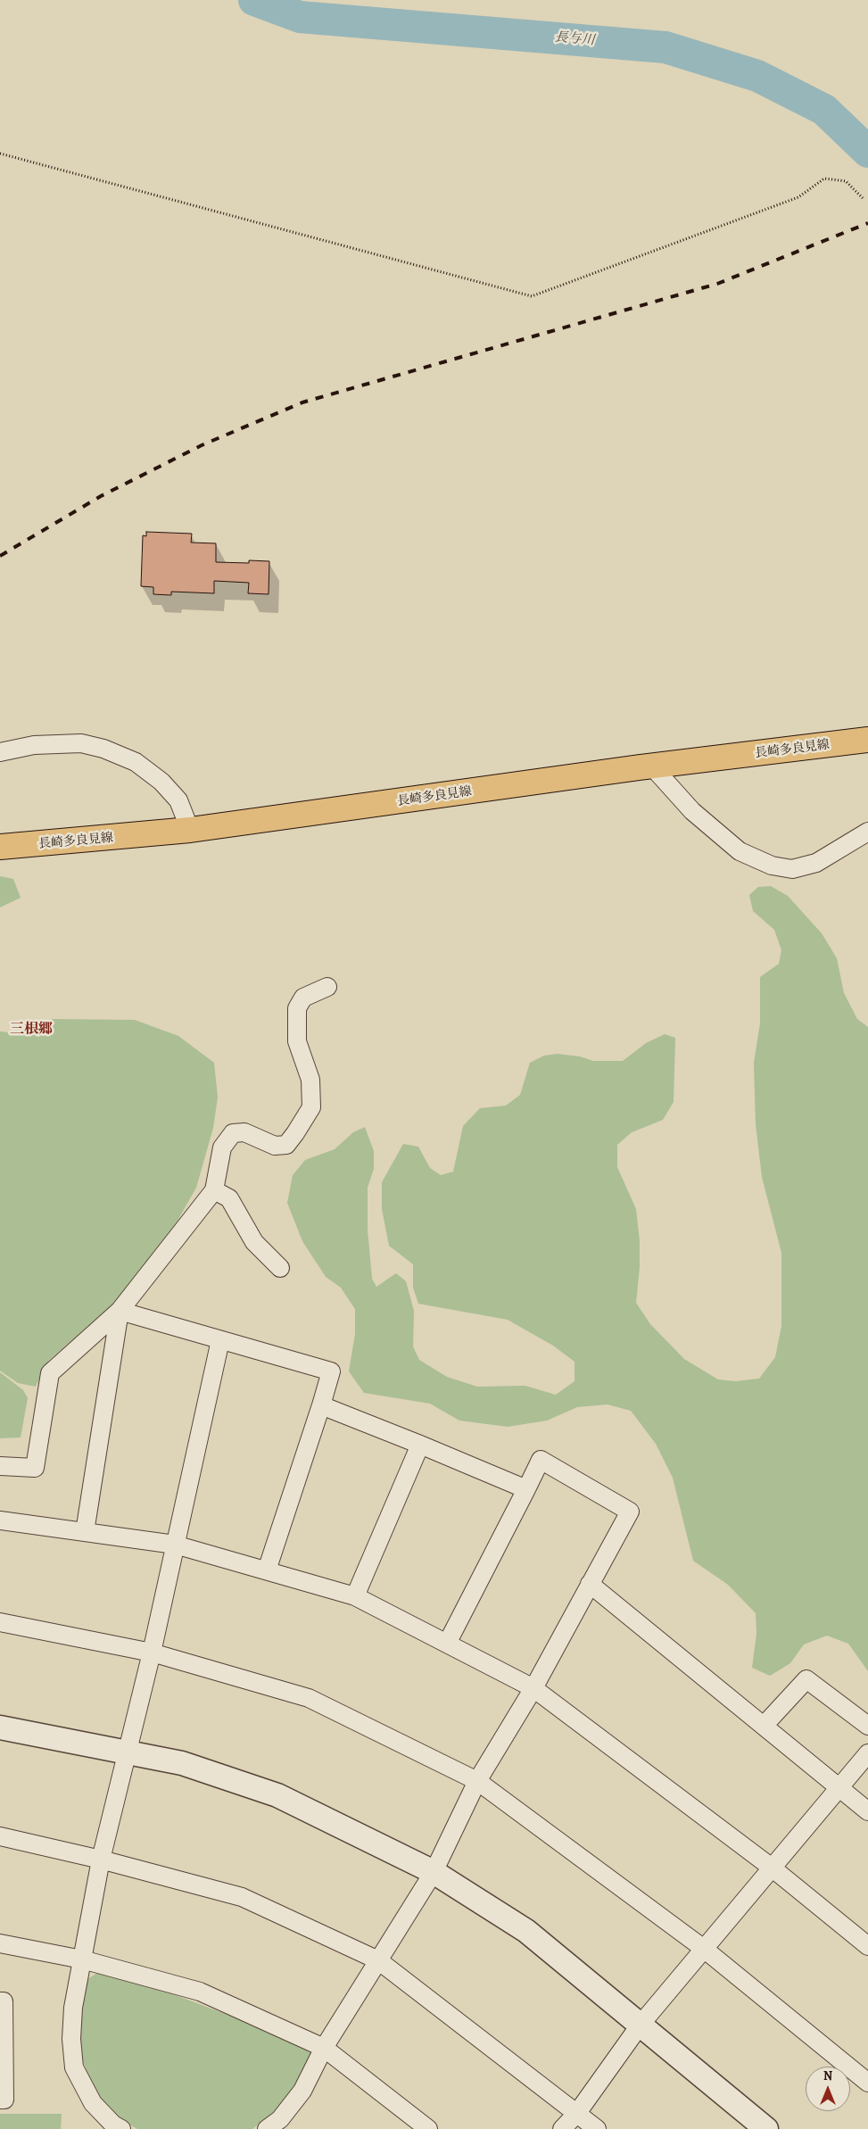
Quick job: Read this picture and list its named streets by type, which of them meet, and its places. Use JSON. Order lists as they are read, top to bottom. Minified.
{"streets":{"main road":["長崎多良見線"]},"districts":["三根郷"],"water":["長与川"],"north":"top"}
